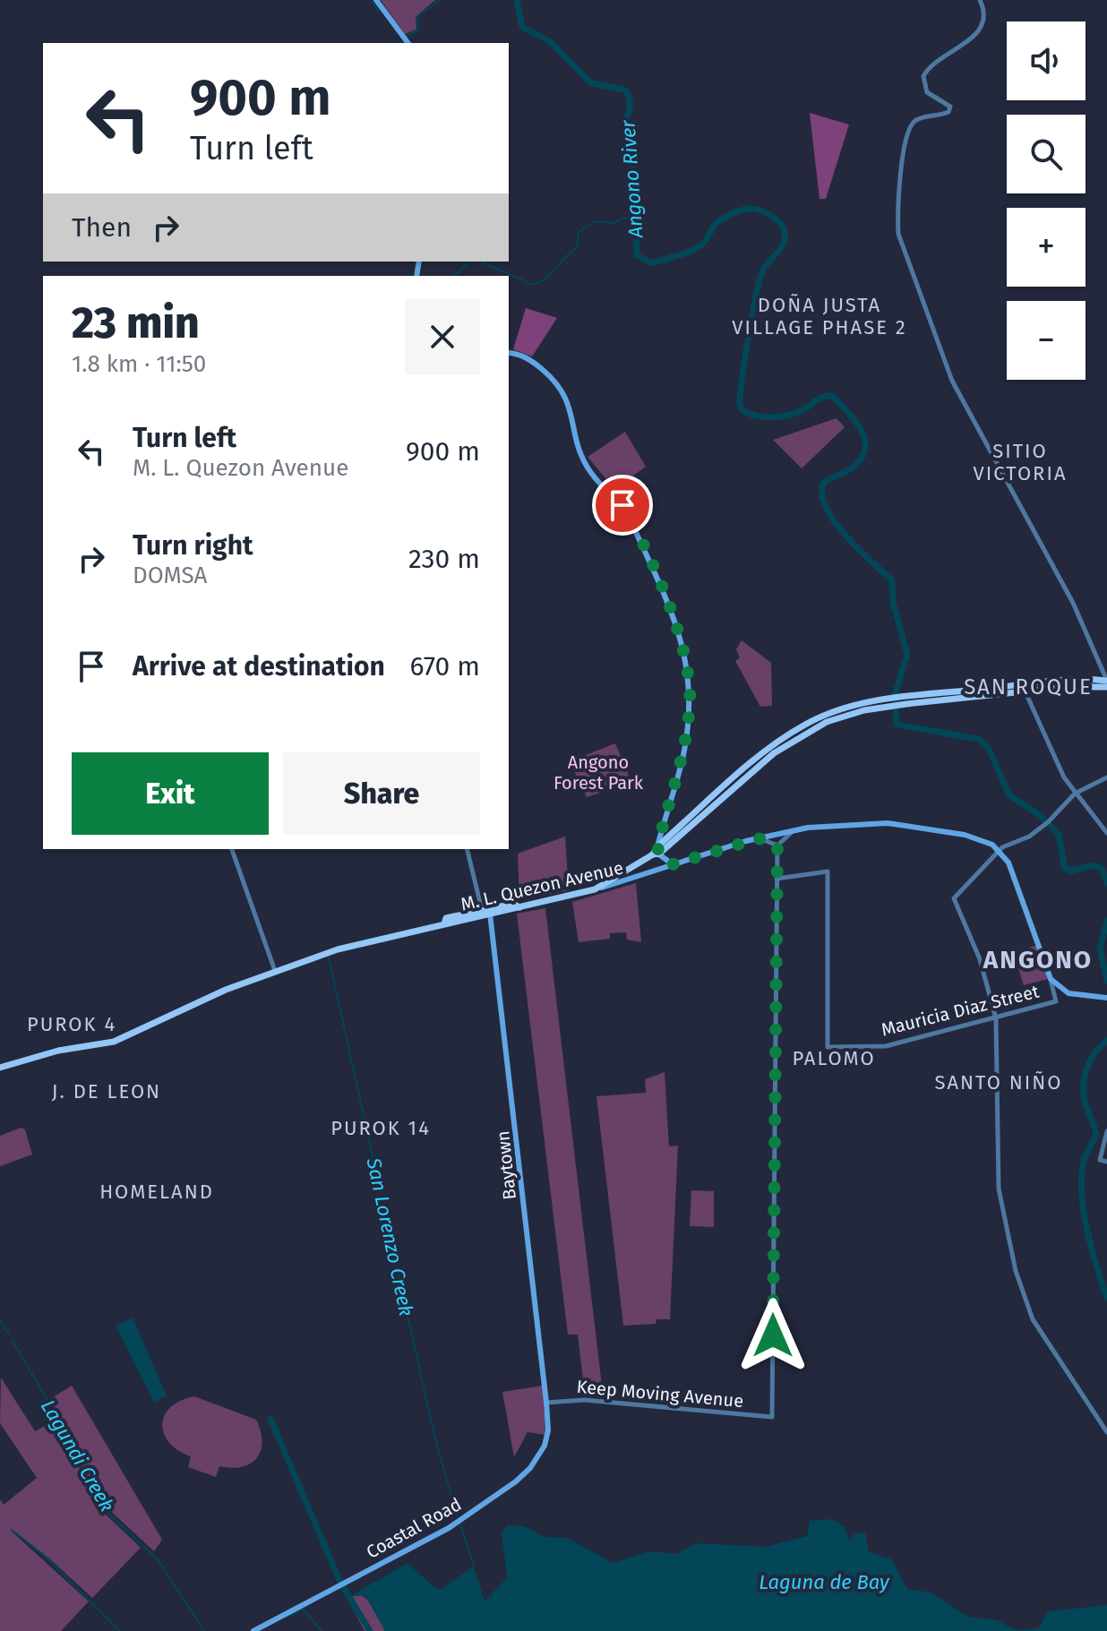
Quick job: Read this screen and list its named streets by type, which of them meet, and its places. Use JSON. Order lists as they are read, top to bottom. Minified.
{"streets":{"main road":["M. L. Quezon Avenue","Baytown","Coastal Road"],"street":["Mauricia Diaz Street","Keep Moving Avenue"]},"crossings":[["M. L. Quezon Avenue","Baytown"],["Mauricia Diaz Street","Keep Moving Avenue"],["Baytown","Keep Moving Avenue"],["Baytown","Coastal Road"]],"districts":["DOÑA JUSTA VILLAGE PHASE 2","SITIO VICTORIA","SAN ROQUE","ANGONO","PUROK 4","PALOMO","SANTO NIÑO","J. DE LEON","PUROK 14","HOMELAND"],"water":["Angono River","San Lorenzo Creek","Lagundi Creek","Laguna de Bay"],"parks":["Angono Forest Park"],"page":{"map_buttons":["+","−"],"turn":["900 m","Turn left"],"then":"Then","heading":["23 min","1.8 km · 11:50"],"list":[{"name":"Turn left","note":"M. L. Quezon Avenue","value":"900 m"},{"name":"Turn right","note":"DOMSA","value":"230 m"},{"name":"Arrive at destination","value":"670 m"}],"buttons":["Exit","Share"]}}
